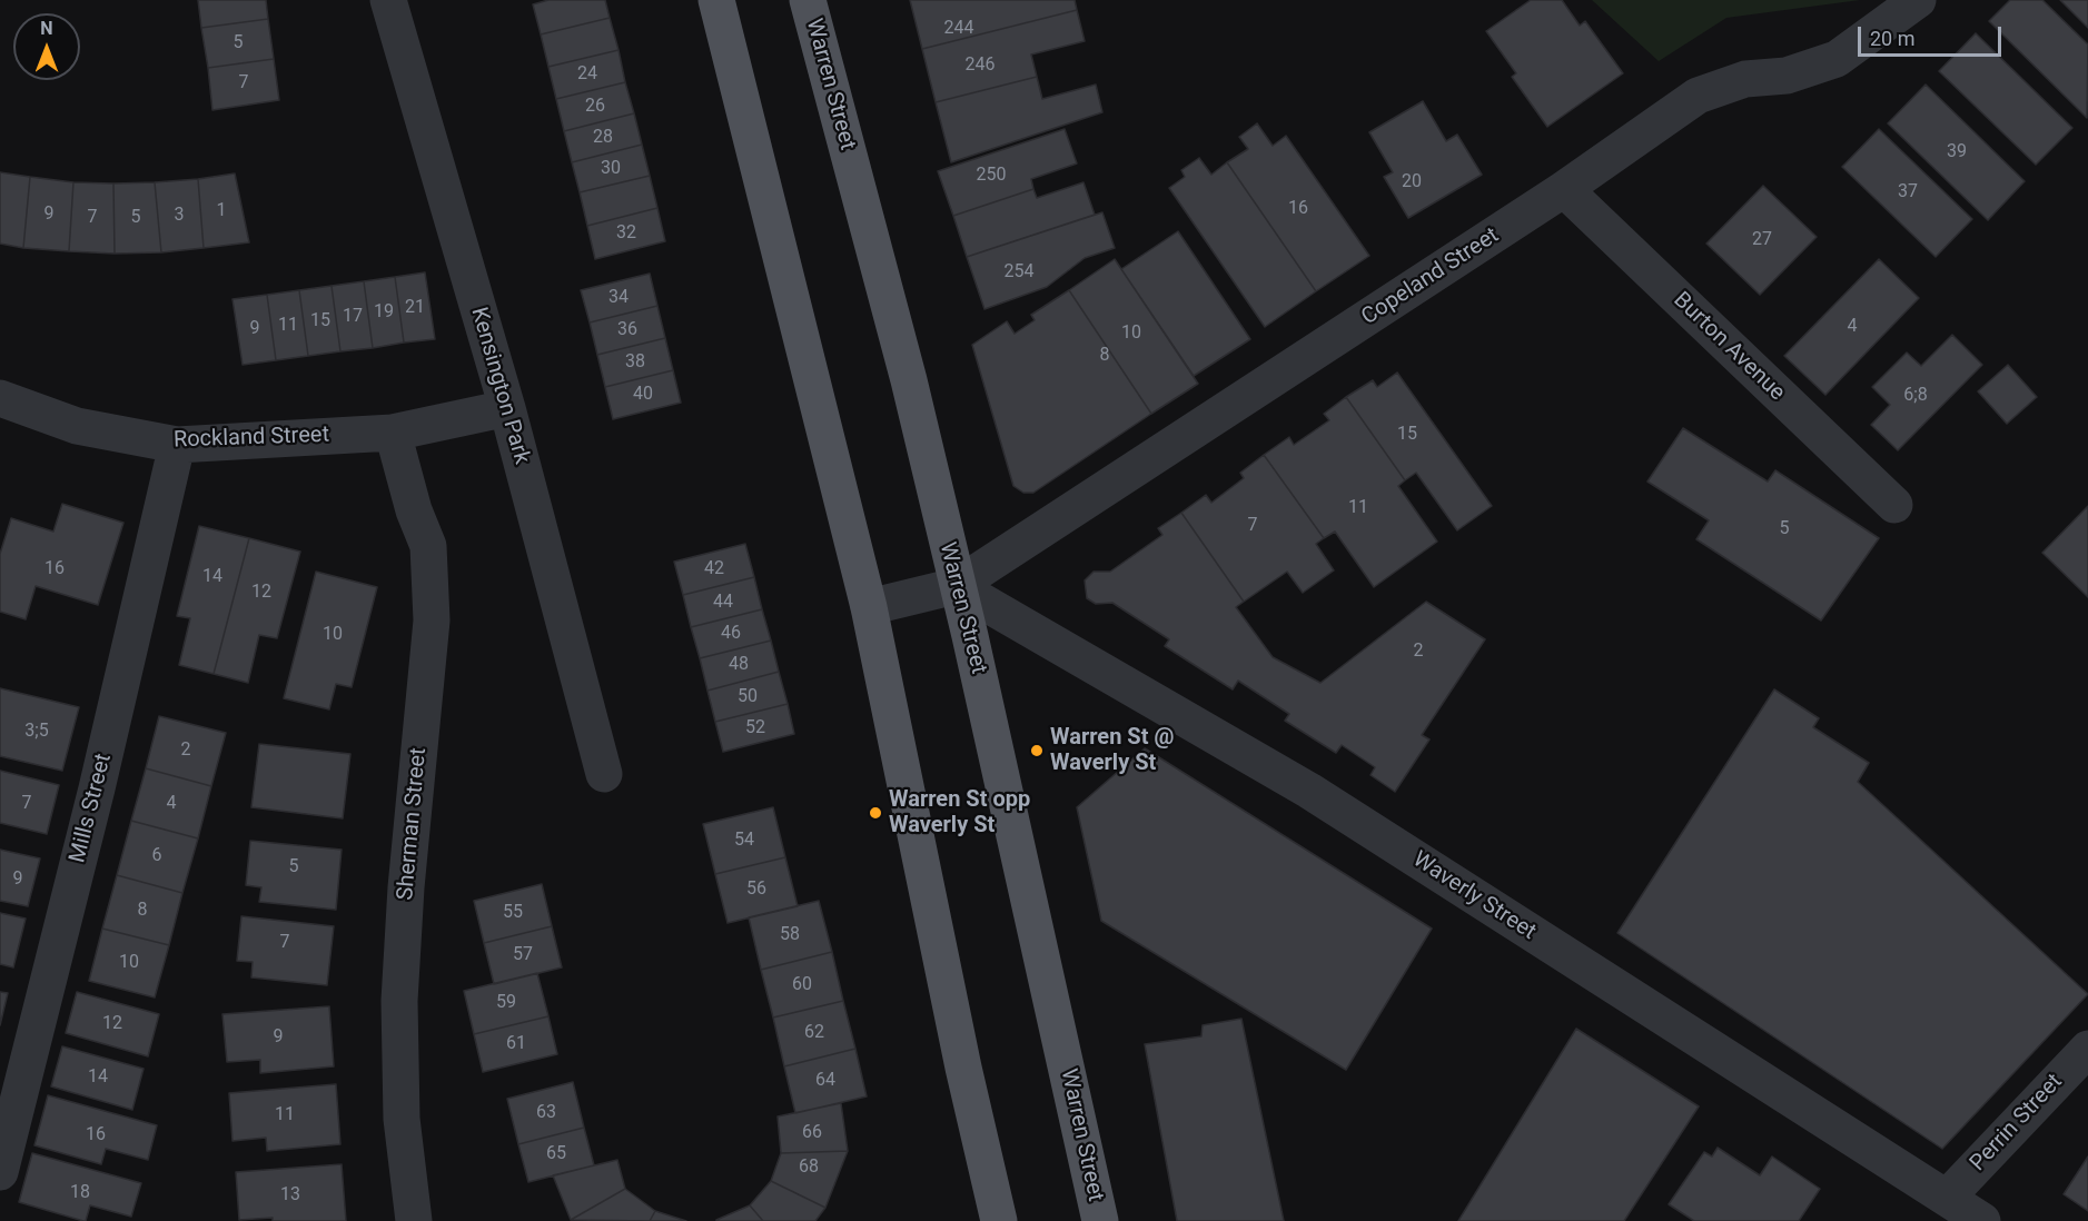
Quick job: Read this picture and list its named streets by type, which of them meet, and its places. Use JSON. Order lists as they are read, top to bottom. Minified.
{"streets":{"main road":["Warren Street"],"street":["Copeland Street","Burton Avenue","Kensington Park","Rockland Street","Mills Street","Sherman Street","Waverly Street","Perrin Street"]},"crossings":[["Warren Street","Copeland Street"],["Warren Street","Waverly Street"],["Copeland Street","Burton Avenue"],["Copeland Street","Waverly Street"],["Kensington Park","Rockland Street"],["Rockland Street","Mills Street"],["Rockland Street","Sherman Street"],["Waverly Street","Perrin Street"]],"places":["Warren St @ Waverly St","Warren St opp Waverly St"],"house_numbers":["244","5","246","24","7","26","28","39","30","250","20","37","16","1","9","3","7","5","32","27","254","34","21","19","17","15","11","4","9","36","10","8","38","40","6;8","15","11","7","5","16","42","14","12","44","46","10","2","48","50","52","3;5","2","7","4","54","6","5","9","56","8","55","58","7","57","10","60","59","12","62","9","61","14","64","63","11","66","16","65","68","18","13"],"scale_bar":"20 m","north":"top"}
